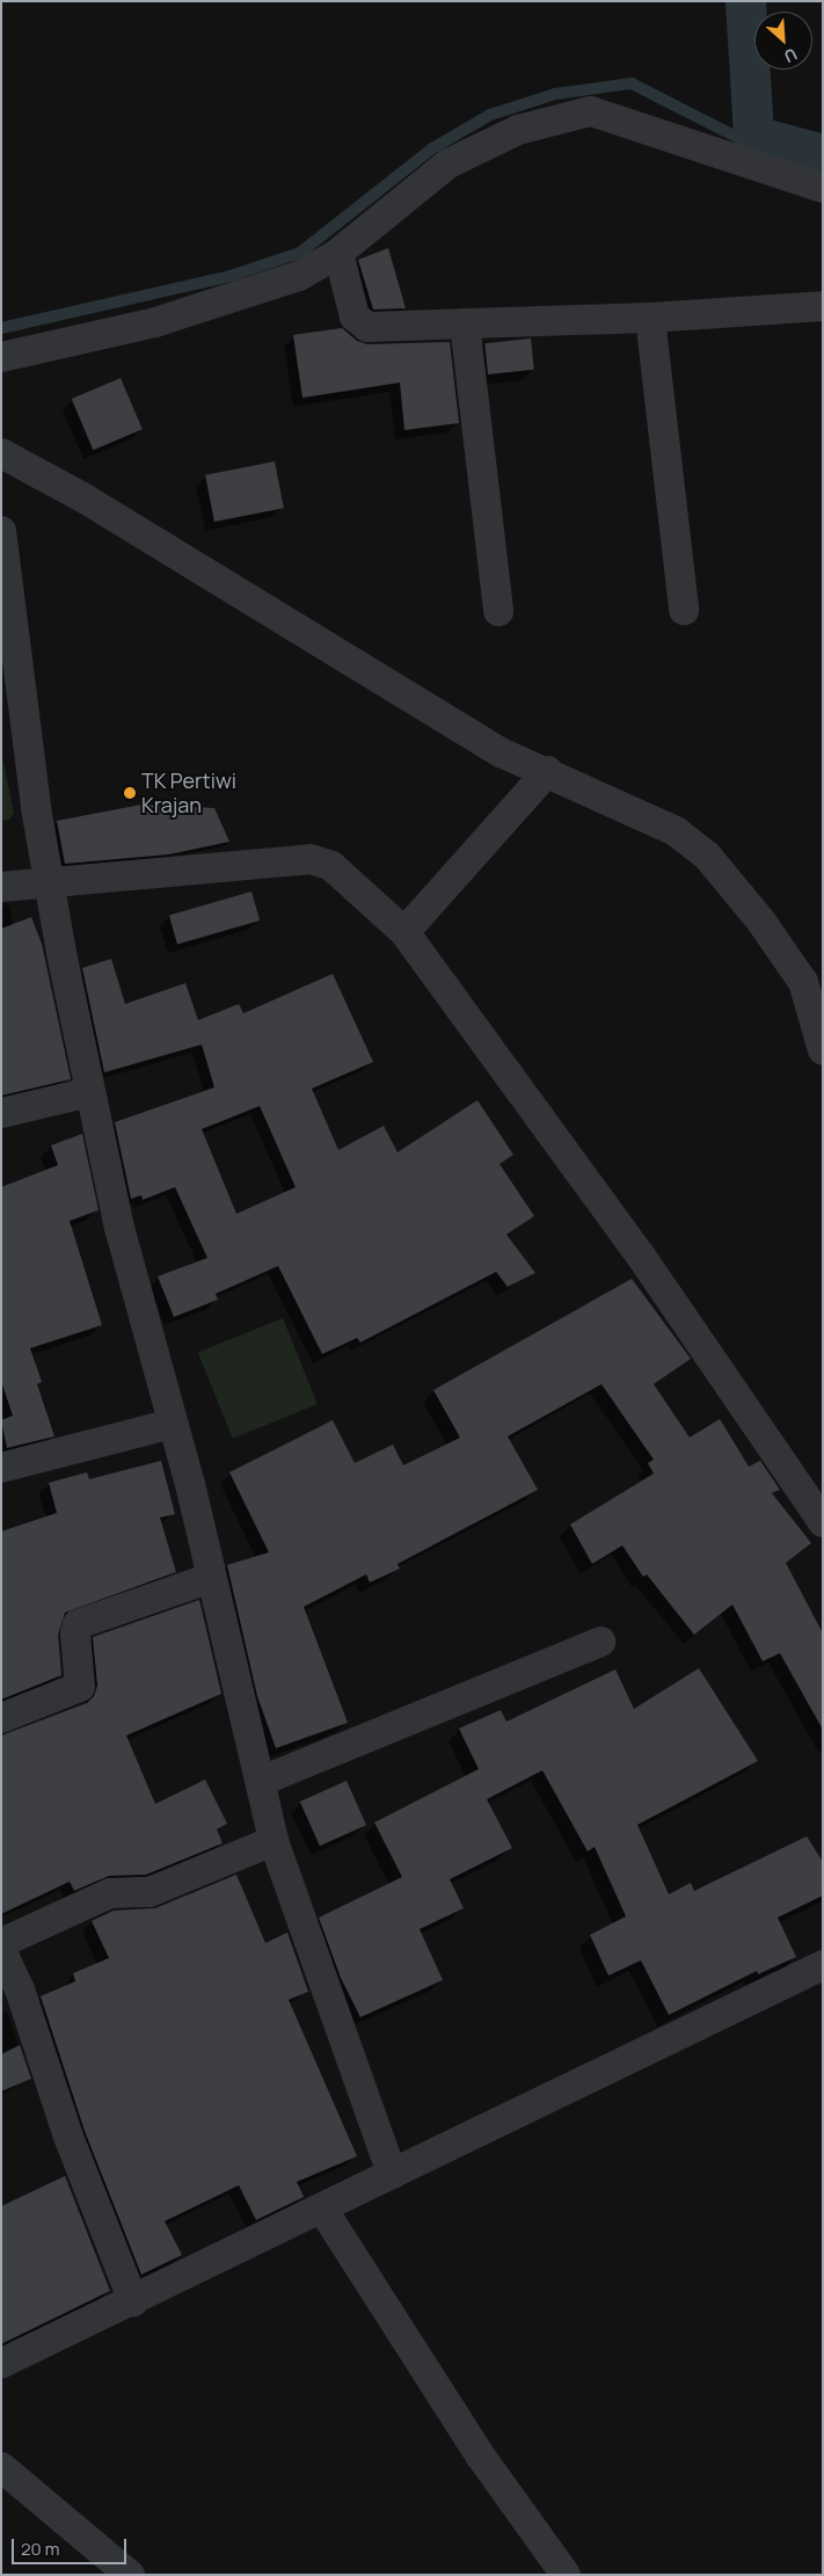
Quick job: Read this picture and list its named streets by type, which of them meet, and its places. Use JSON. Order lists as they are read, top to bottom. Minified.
{"places":["TK Pertiwi Krajan"],"scale_bar":"20 m","north":"bottom right"}
